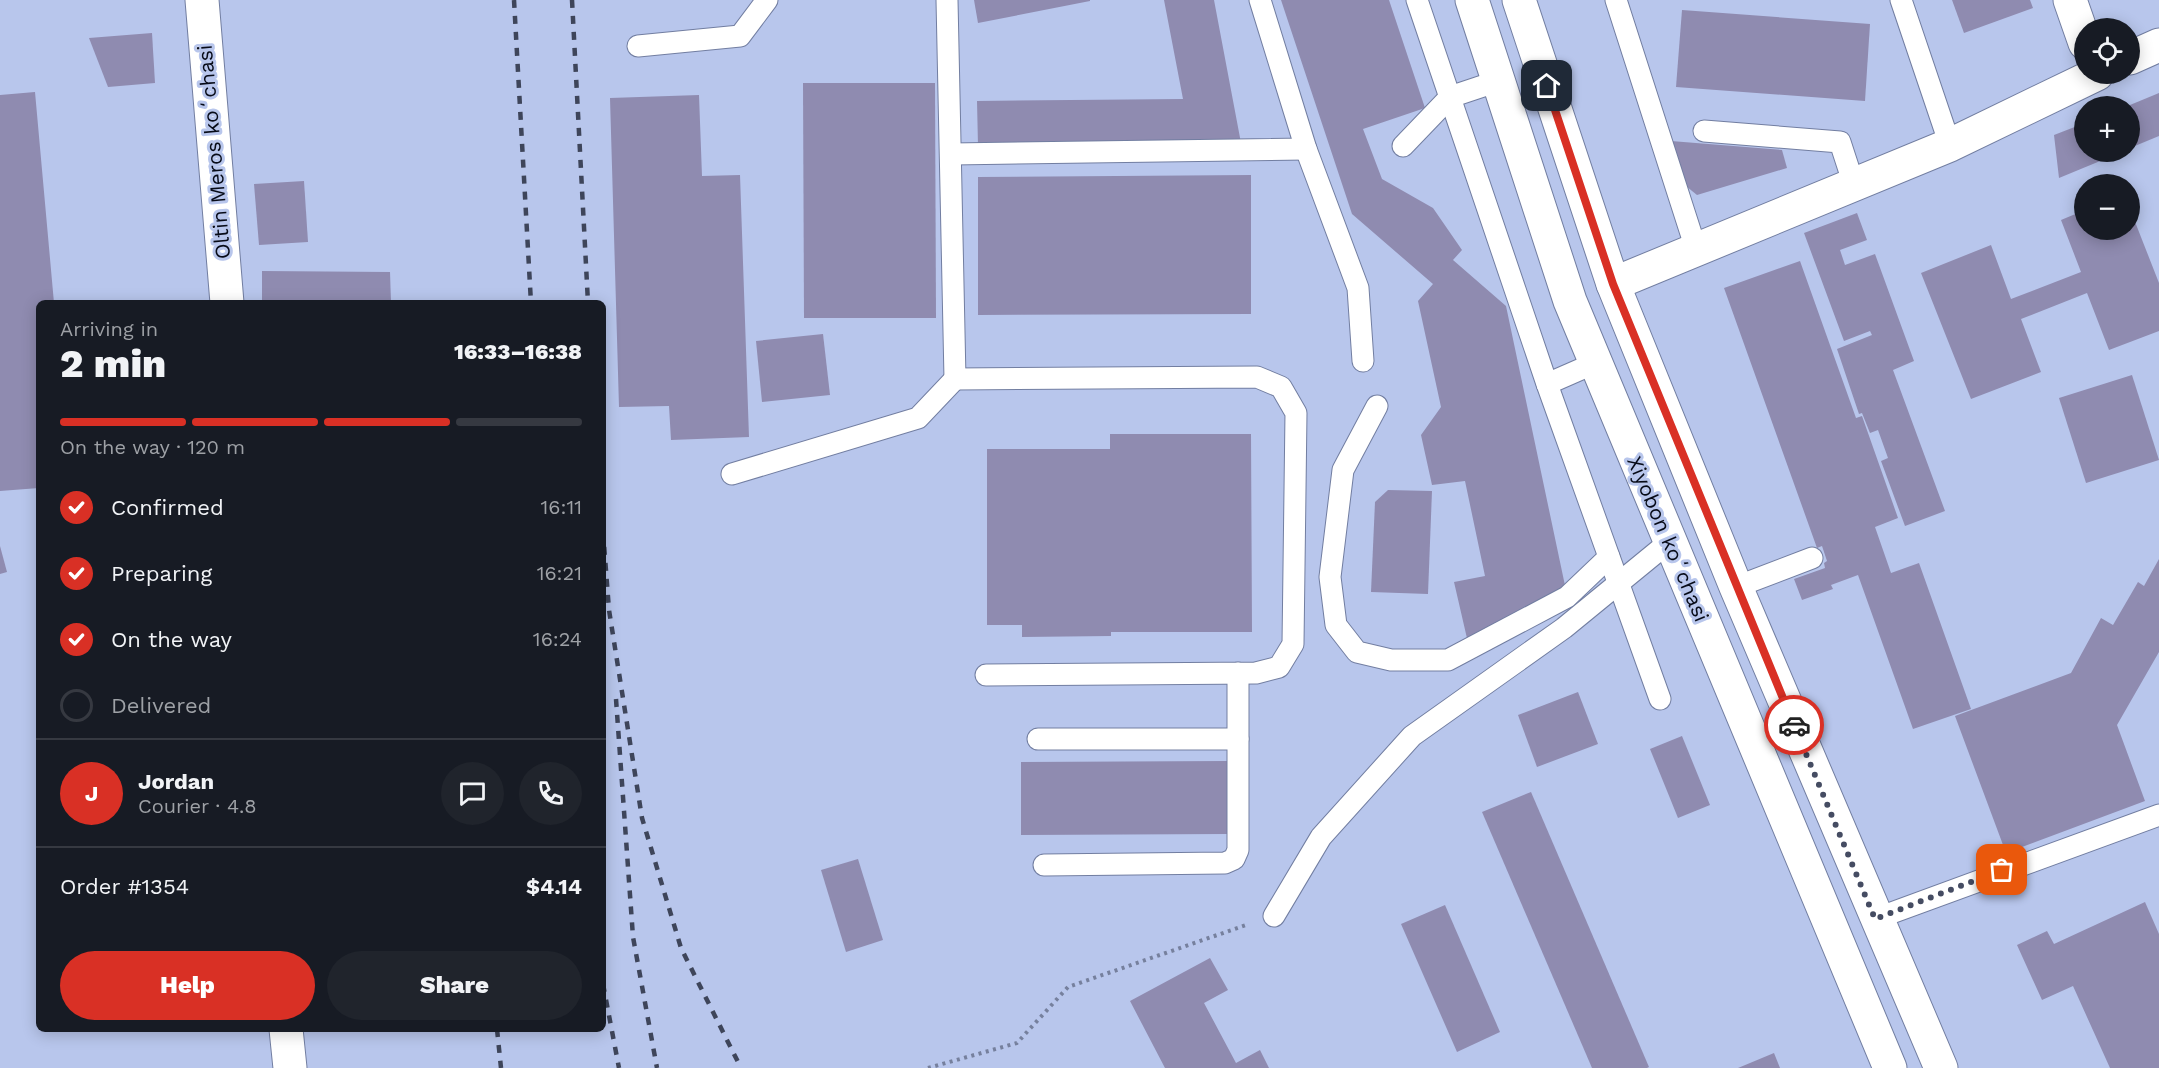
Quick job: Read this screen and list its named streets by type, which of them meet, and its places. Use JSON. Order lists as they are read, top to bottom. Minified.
{"streets":{"main road":["Oltin Meros koʻchasi","Xiyobon koʻchasi"]},"page":{"map_buttons":["+","−"],"heading":["2 min","Arriving in","16:33–16:38"],"panel":["Jordan","Courier · 4.8","Order #1354","$4.14"],"bar":"On the way · 120 m","list":[["Confirmed","16:11"],["Preparing","16:21"],["On the way","16:24"],"Delivered"],"round":"J","buttons":["Help","Share"]}}
